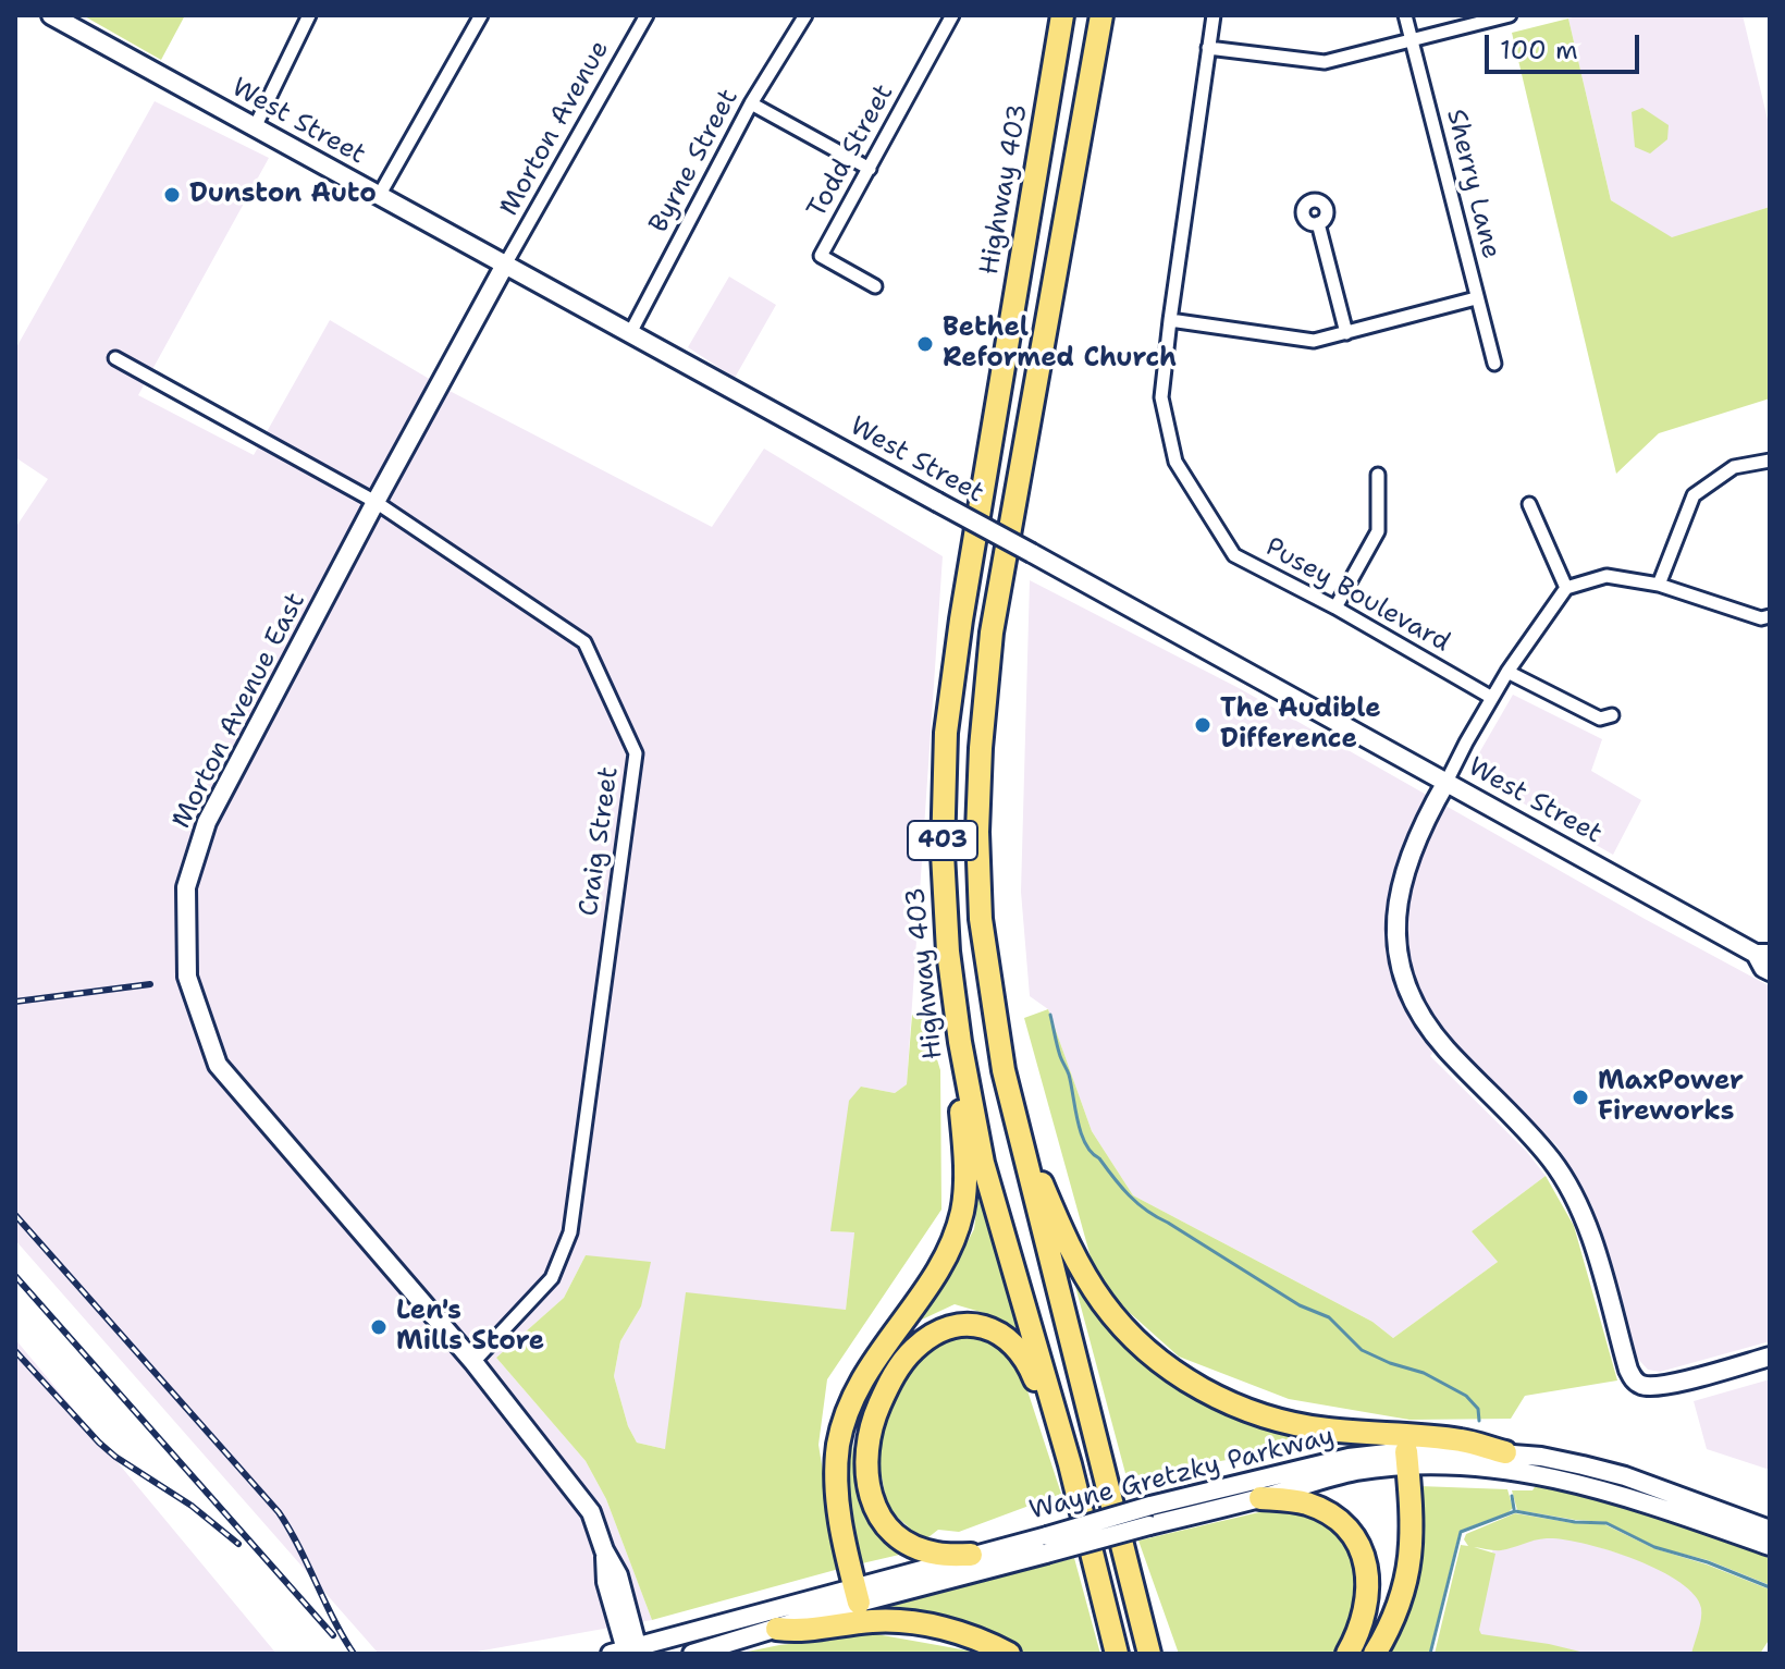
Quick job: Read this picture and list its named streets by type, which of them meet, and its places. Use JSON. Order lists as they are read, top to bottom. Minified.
{"streets":{"highway":["Highway 403","403"],"main road":["West Street","Morton Avenue East","Wayne Gretzky Parkway"],"street":["Morton Avenue","Todd Street","Byrne Street","Sherry Lane","Pusey Boulevard","Craig Street"]},"crossings":[["West Street","Morton Avenue"],["West Street","Byrne Street"],["West Street","Morton Avenue East"],["Morton Avenue","Morton Avenue East"],["Morton Avenue East","Craig Street"],["Morton Avenue East","Wayne Gretzky Parkway"]],"places":["Dunston Auto","Bethel Reformed Church","The Audible Difference","MaxPower Fireworks","Len's Mills Store"],"scale_bar":"100 m"}
